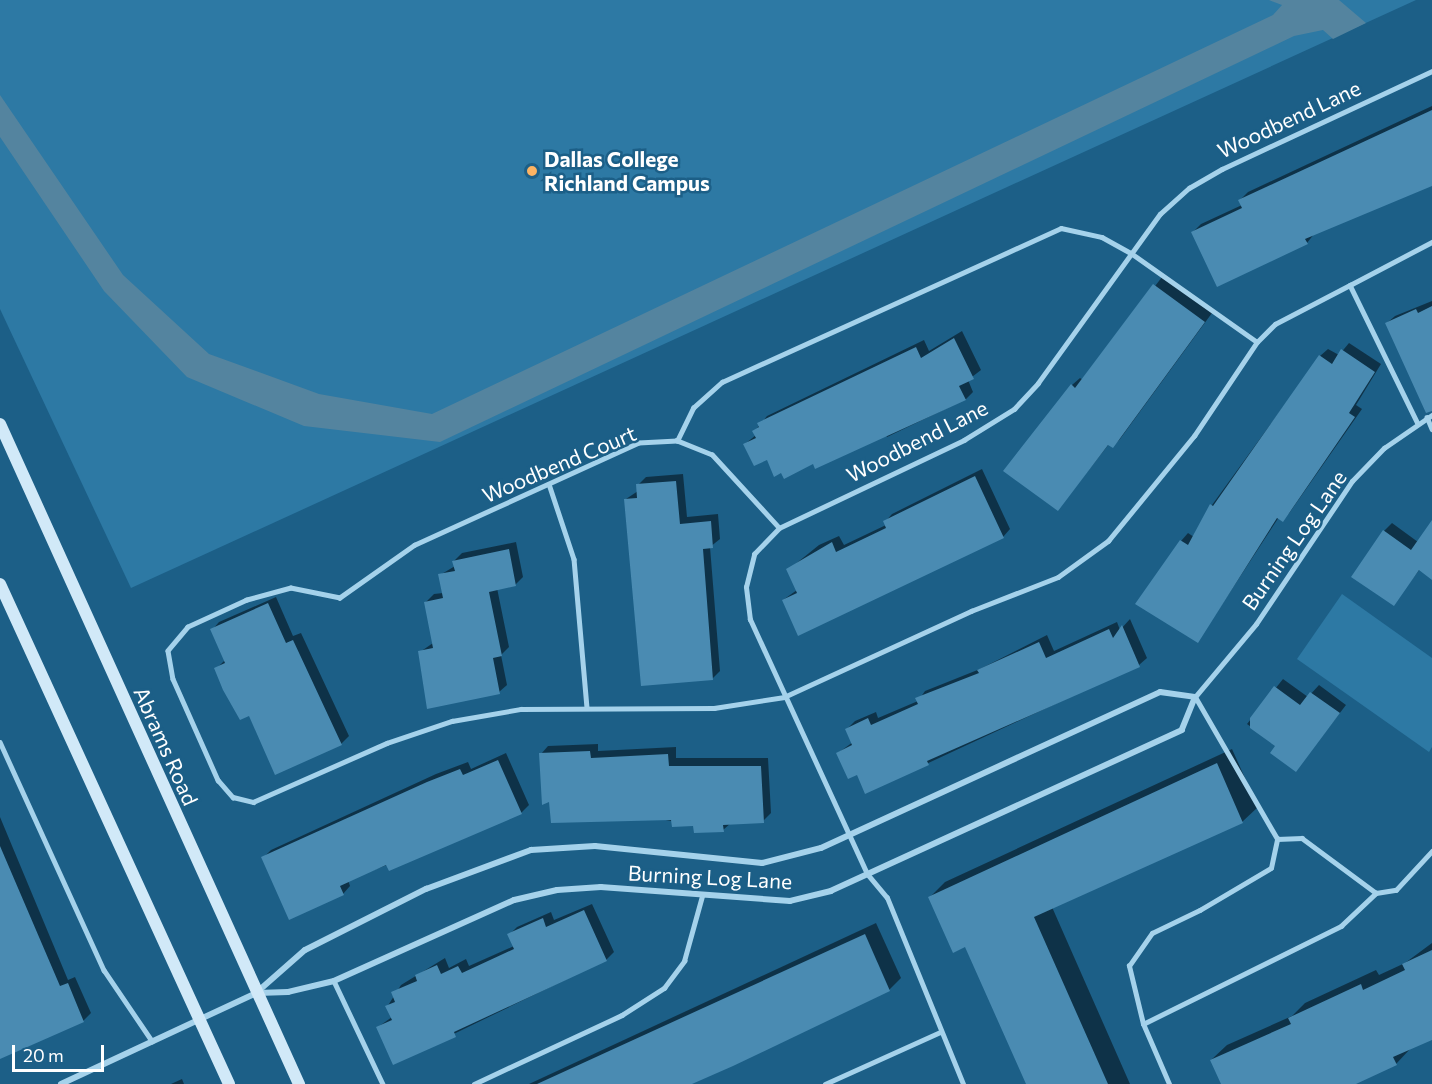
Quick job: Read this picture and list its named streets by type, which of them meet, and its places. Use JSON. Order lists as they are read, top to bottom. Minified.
{"streets":{"main road":["Abrams Road"],"street":["Burning Log Lane"],"lane":["Woodbend Lane","Woodbend Court"]},"crossings":[["Woodbend Lane","Woodbend Court"],["Woodbend Lane","Burning Log Lane"],["Burning Log Lane","Abrams Road"]],"places":["Dallas College Richland Campus"],"scale_bar":"20 m"}
